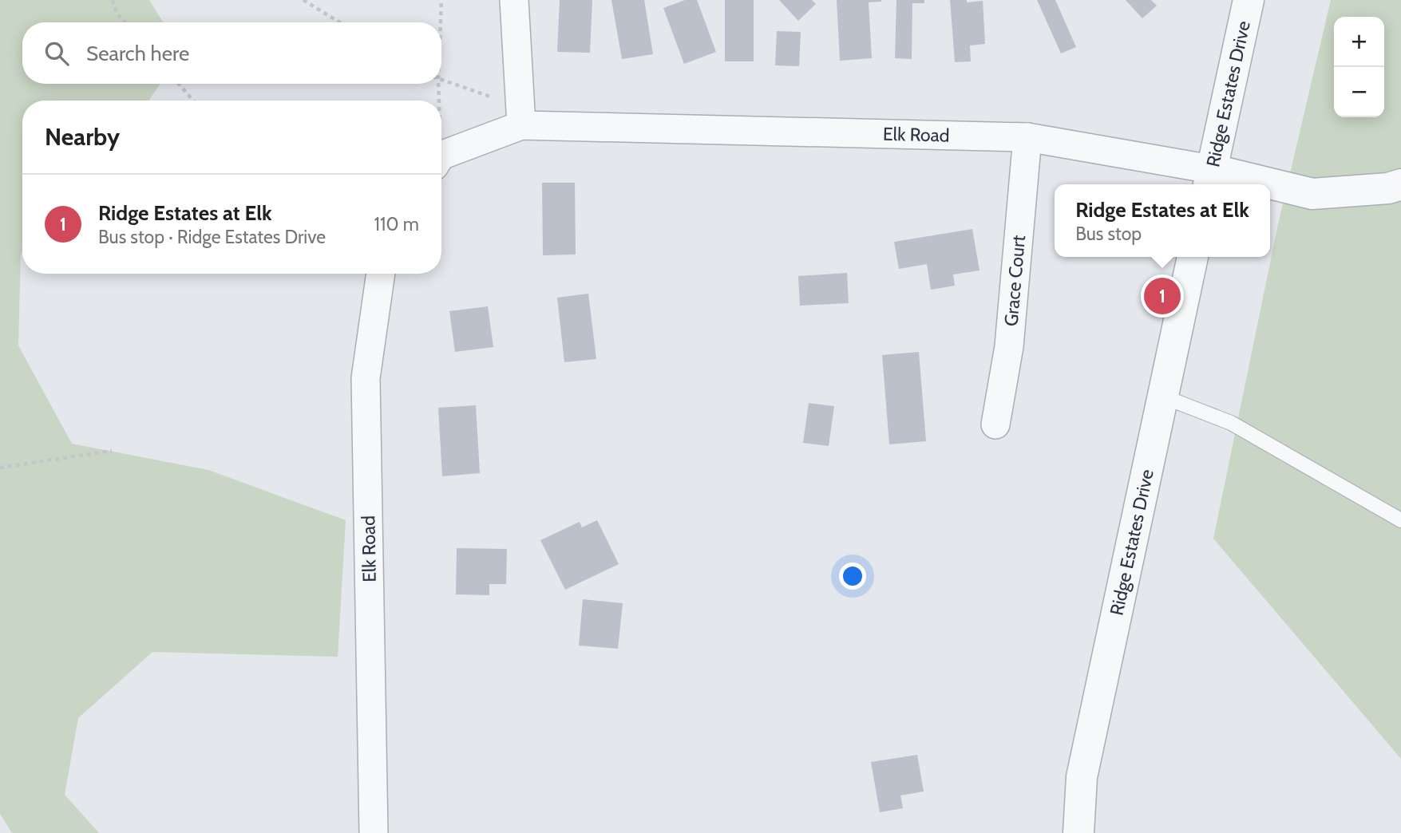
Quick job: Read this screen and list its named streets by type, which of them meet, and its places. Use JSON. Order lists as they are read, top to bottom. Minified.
{"streets":{"street":["Ridge Estates Drive","Elk Road","Grace Court"]},"crossings":[["Ridge Estates Drive","Elk Road"],["Elk Road","Grace Court"]],"page":{"map_buttons":["+","−"],"search":"Search here","heading":"Nearby","list":[{"mark":"1","name":"Ridge Estates at Elk","note":"Bus stop · Ridge Estates Drive","value":"110 m"}],"popup":["Ridge Estates at Elk","Bus stop"],"pins":"1"}}
